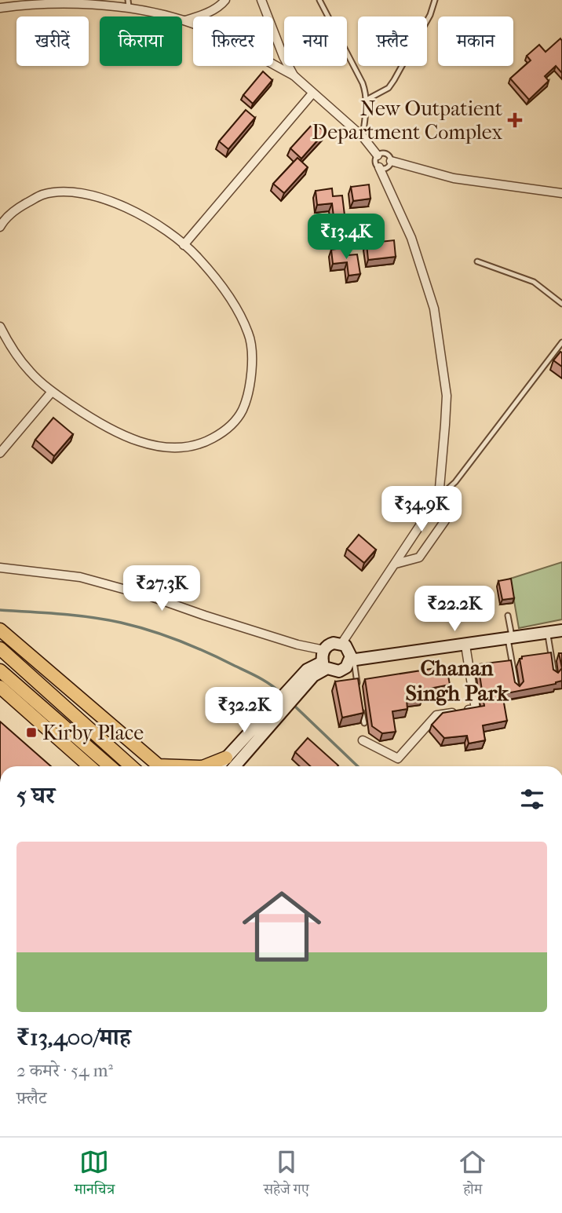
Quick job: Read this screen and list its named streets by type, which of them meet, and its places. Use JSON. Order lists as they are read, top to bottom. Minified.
{"districts":["Chanan Singh Park"],"places":{"health":["New Outpatient Department Complex"],"transit":["Kirby Place"]},"page":{"chip":["खरीदें","किराया","फ़िल्टर","नया","फ़्लैट","मकान"],"price":["₹13.4K","₹34.9K","₹27.3K","₹22.2K","₹32.2K"],"heading":"5 घर","list":[{"name":"₹13,400/माह","note":"2 कमरे · 54 m² · फ़्लैट"}],"tabs":["मानचित्र","सहेजे गए","होम"]}}
